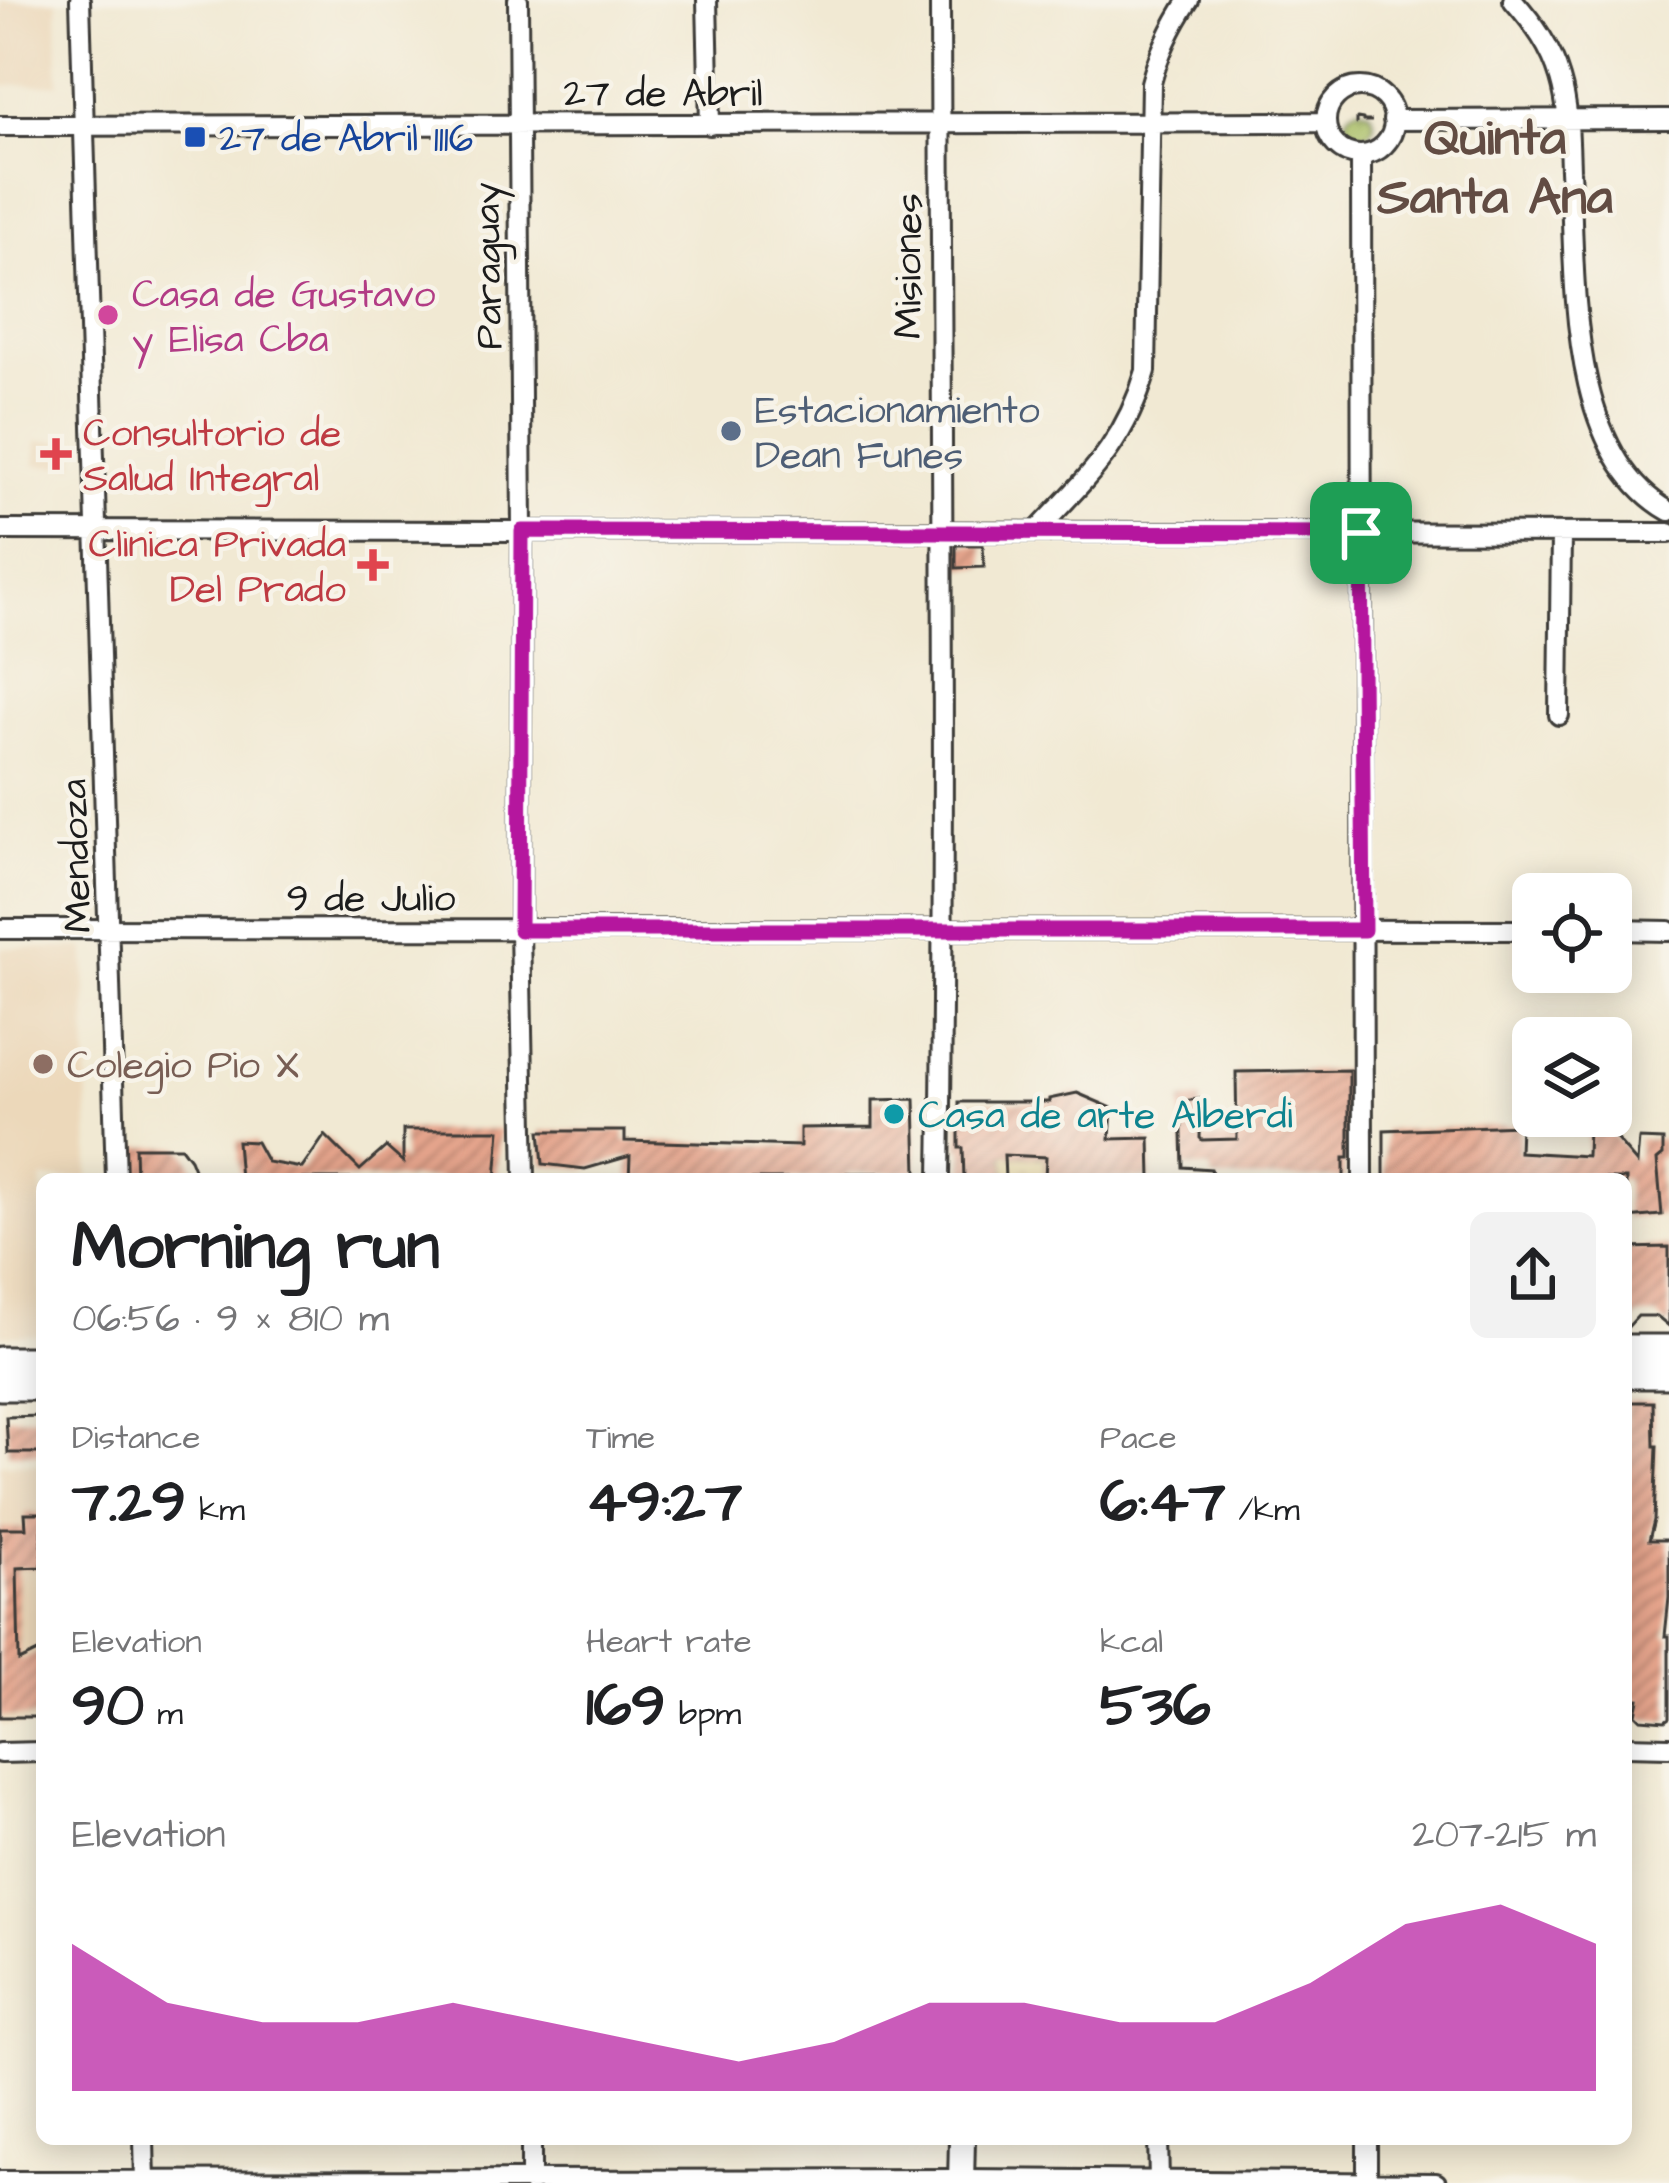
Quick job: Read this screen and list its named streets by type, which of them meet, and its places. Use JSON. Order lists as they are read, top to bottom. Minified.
{"streets":{"street":["27 de Abril","Paraguay","Misiones","Mendoza","9 de Julio"]},"crossings":[["27 de Abril","Paraguay"],["27 de Abril","Misiones"],["27 de Abril","Mendoza"],["Paraguay","9 de Julio"],["Misiones","9 de Julio"],["Mendoza","9 de Julio"]],"districts":["Quinta Santa Ana"],"places":{"transit":["27 de Abril 1116"],"other":["Casa de Gustavo y Elisa Cba","Estacionamiento Dean Funes","Colegio Pio X","Casa de arte Alberdi"],"health":["Consultorio de Salud Integral","Clinica Privada Del Prado"]},"page":{"heading":["Morning run","06:56 · 9 × 810 m"],"stats":[["Distance","7.29 km"],["Time","49:27"],["Pace","6:47 /km"],["Elevation","90 m"],["Heart rate","169 bpm"],["kcal","536"]],"chart":["Elevation","207–215 m"]}}
